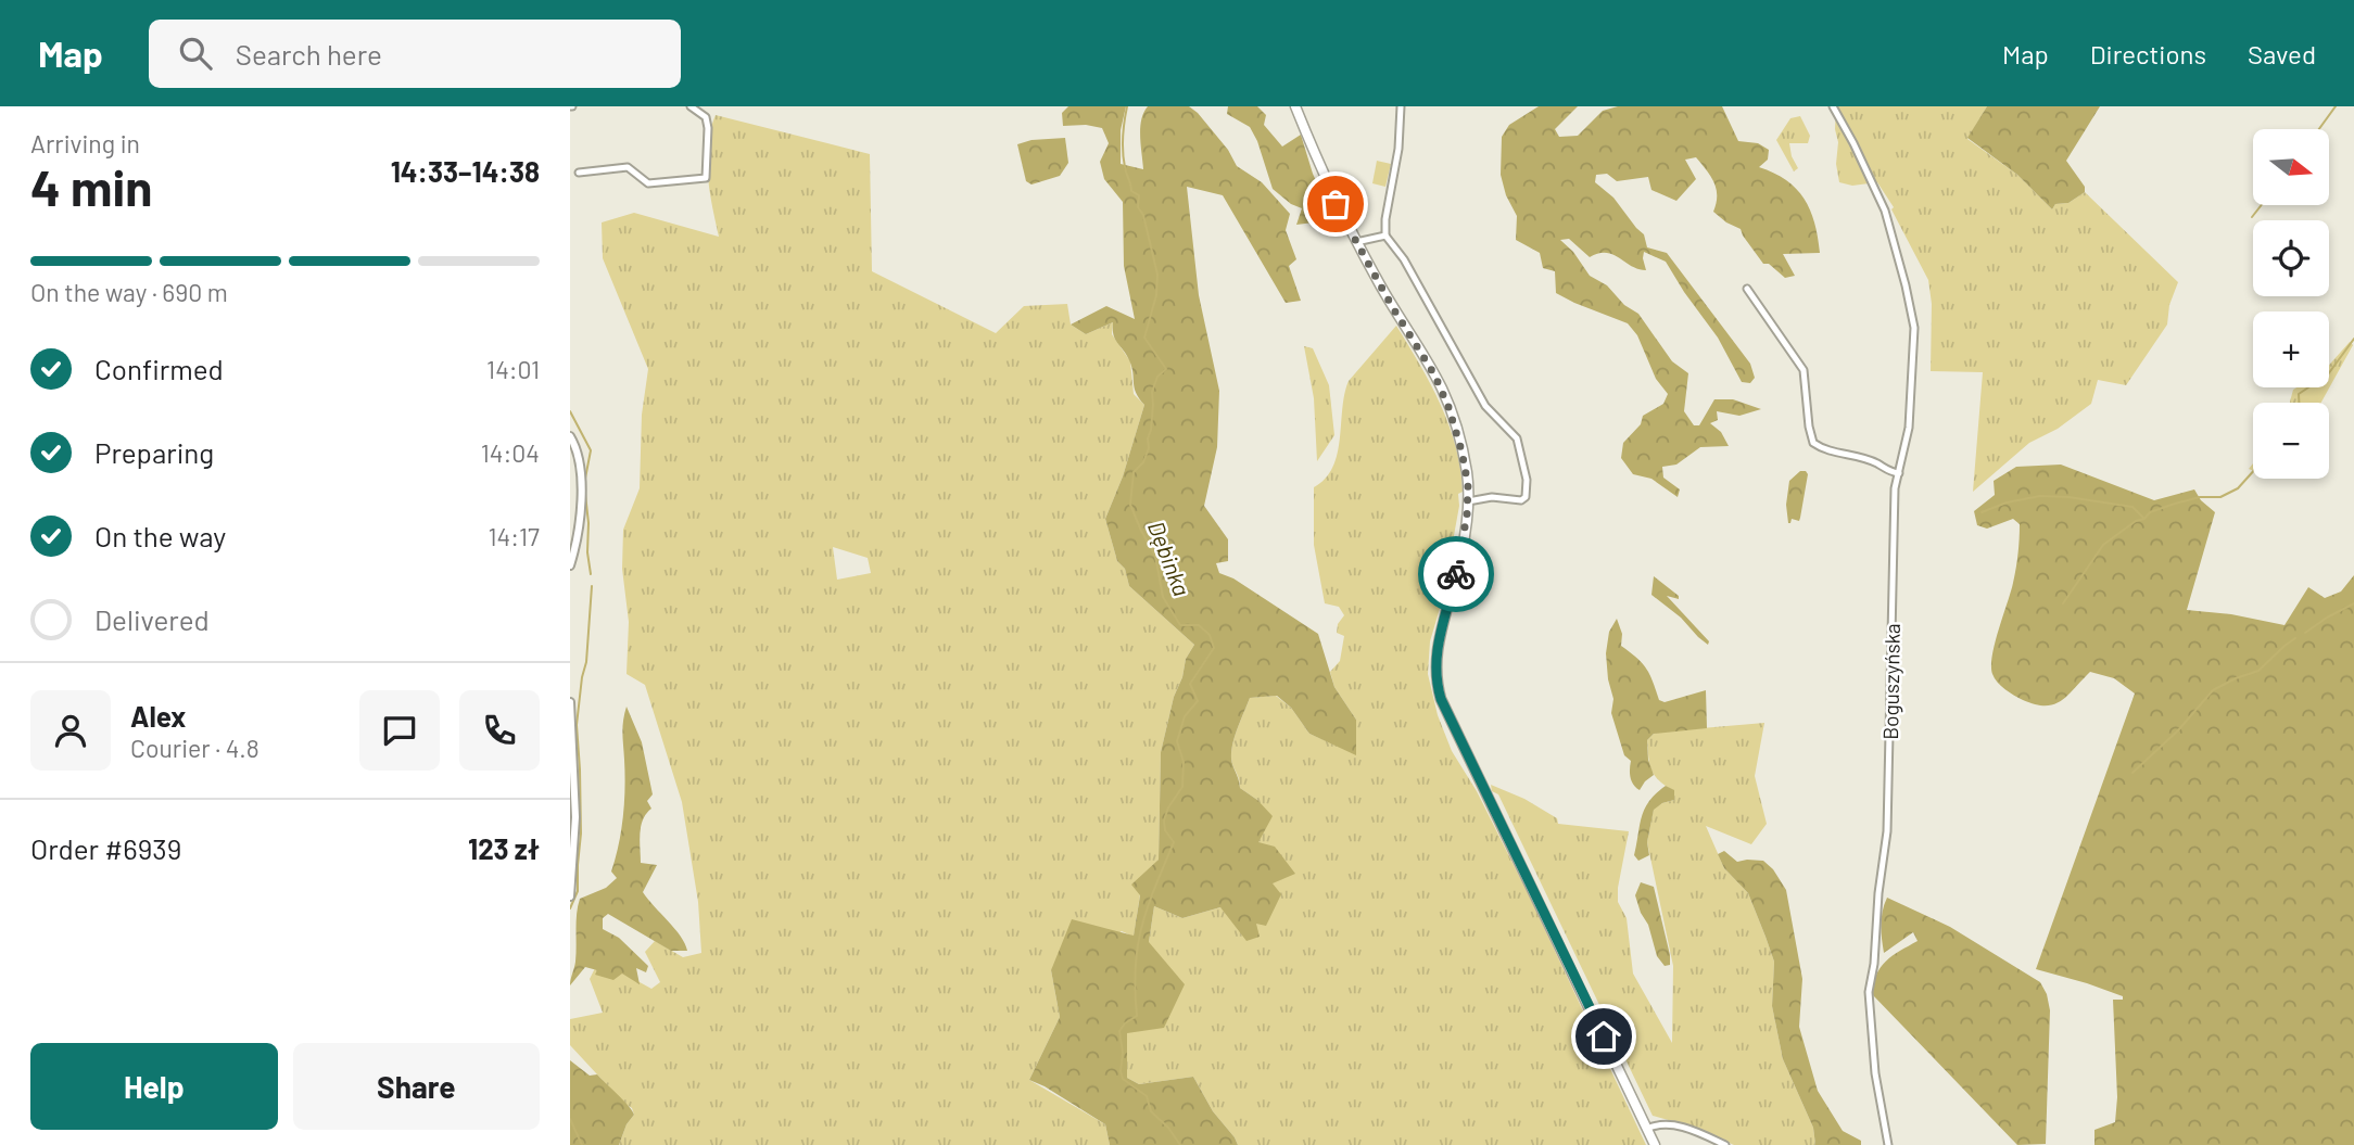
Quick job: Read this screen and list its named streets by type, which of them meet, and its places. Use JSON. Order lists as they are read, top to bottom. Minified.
{"streets":{"street":["Boguszyńska"]},"water":["Dębinka"],"north":"right","page":{"header":"Map","search":"Search here","nav":["Map","Directions","Saved"],"heading":["4 min","Arriving in","14:33–14:38"],"panel":["Alex","Courier · 4.8","Order #6939","123 zł"],"map_buttons":["+","−"],"bar":"On the way · 690 m","list":[["Confirmed","14:01"],["Preparing","14:04"],["On the way","14:17"],"Delivered"],"buttons":["Help","Share"]}}
